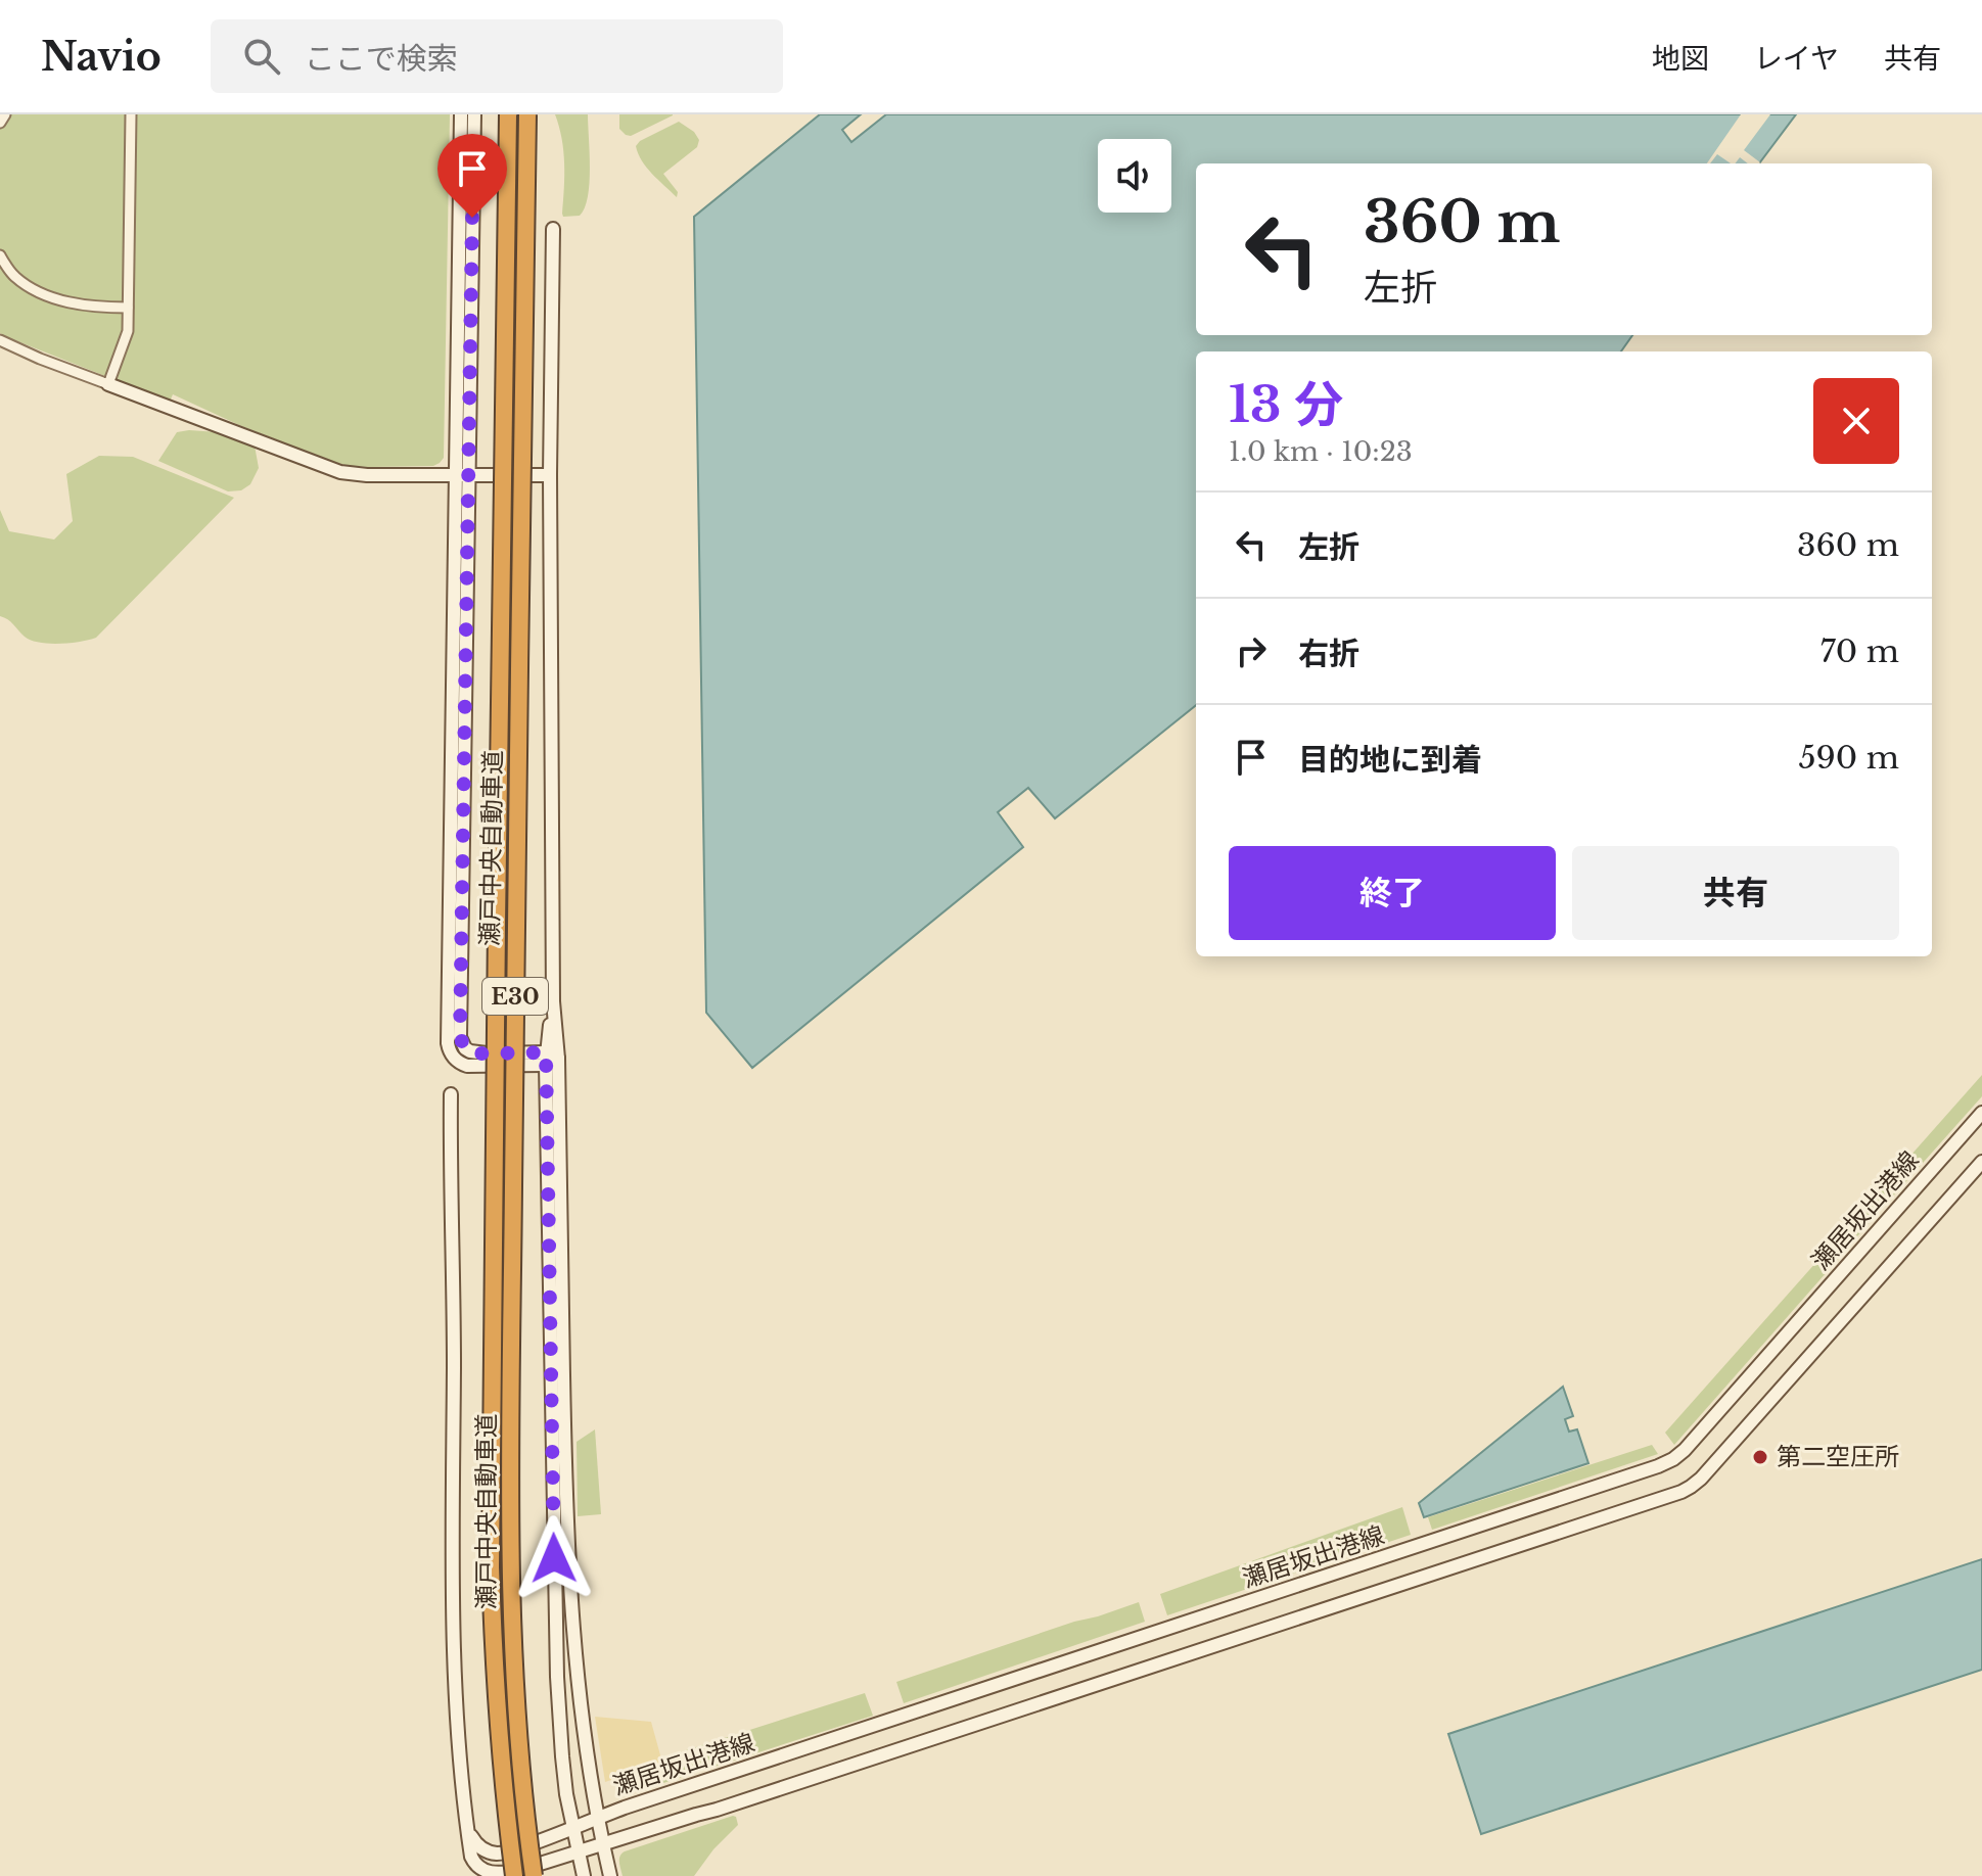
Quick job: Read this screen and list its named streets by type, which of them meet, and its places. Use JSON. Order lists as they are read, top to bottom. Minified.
{"streets":{"highway":["瀬戸中央自動車道","E30"],"street":["瀬居坂出港線"]},"places":["第二空圧所"],"page":{"header":"Navio","search":"ここで検索","nav":["地図","レイヤ","共有"],"turn":["360 m","左折"],"heading":["13 分","1.0 km · 10:23"],"list":[{"name":"左折","value":"360 m"},{"name":"右折","value":"70 m"},{"name":"目的地に到着","value":"590 m"}],"buttons":["終了","共有"]}}
